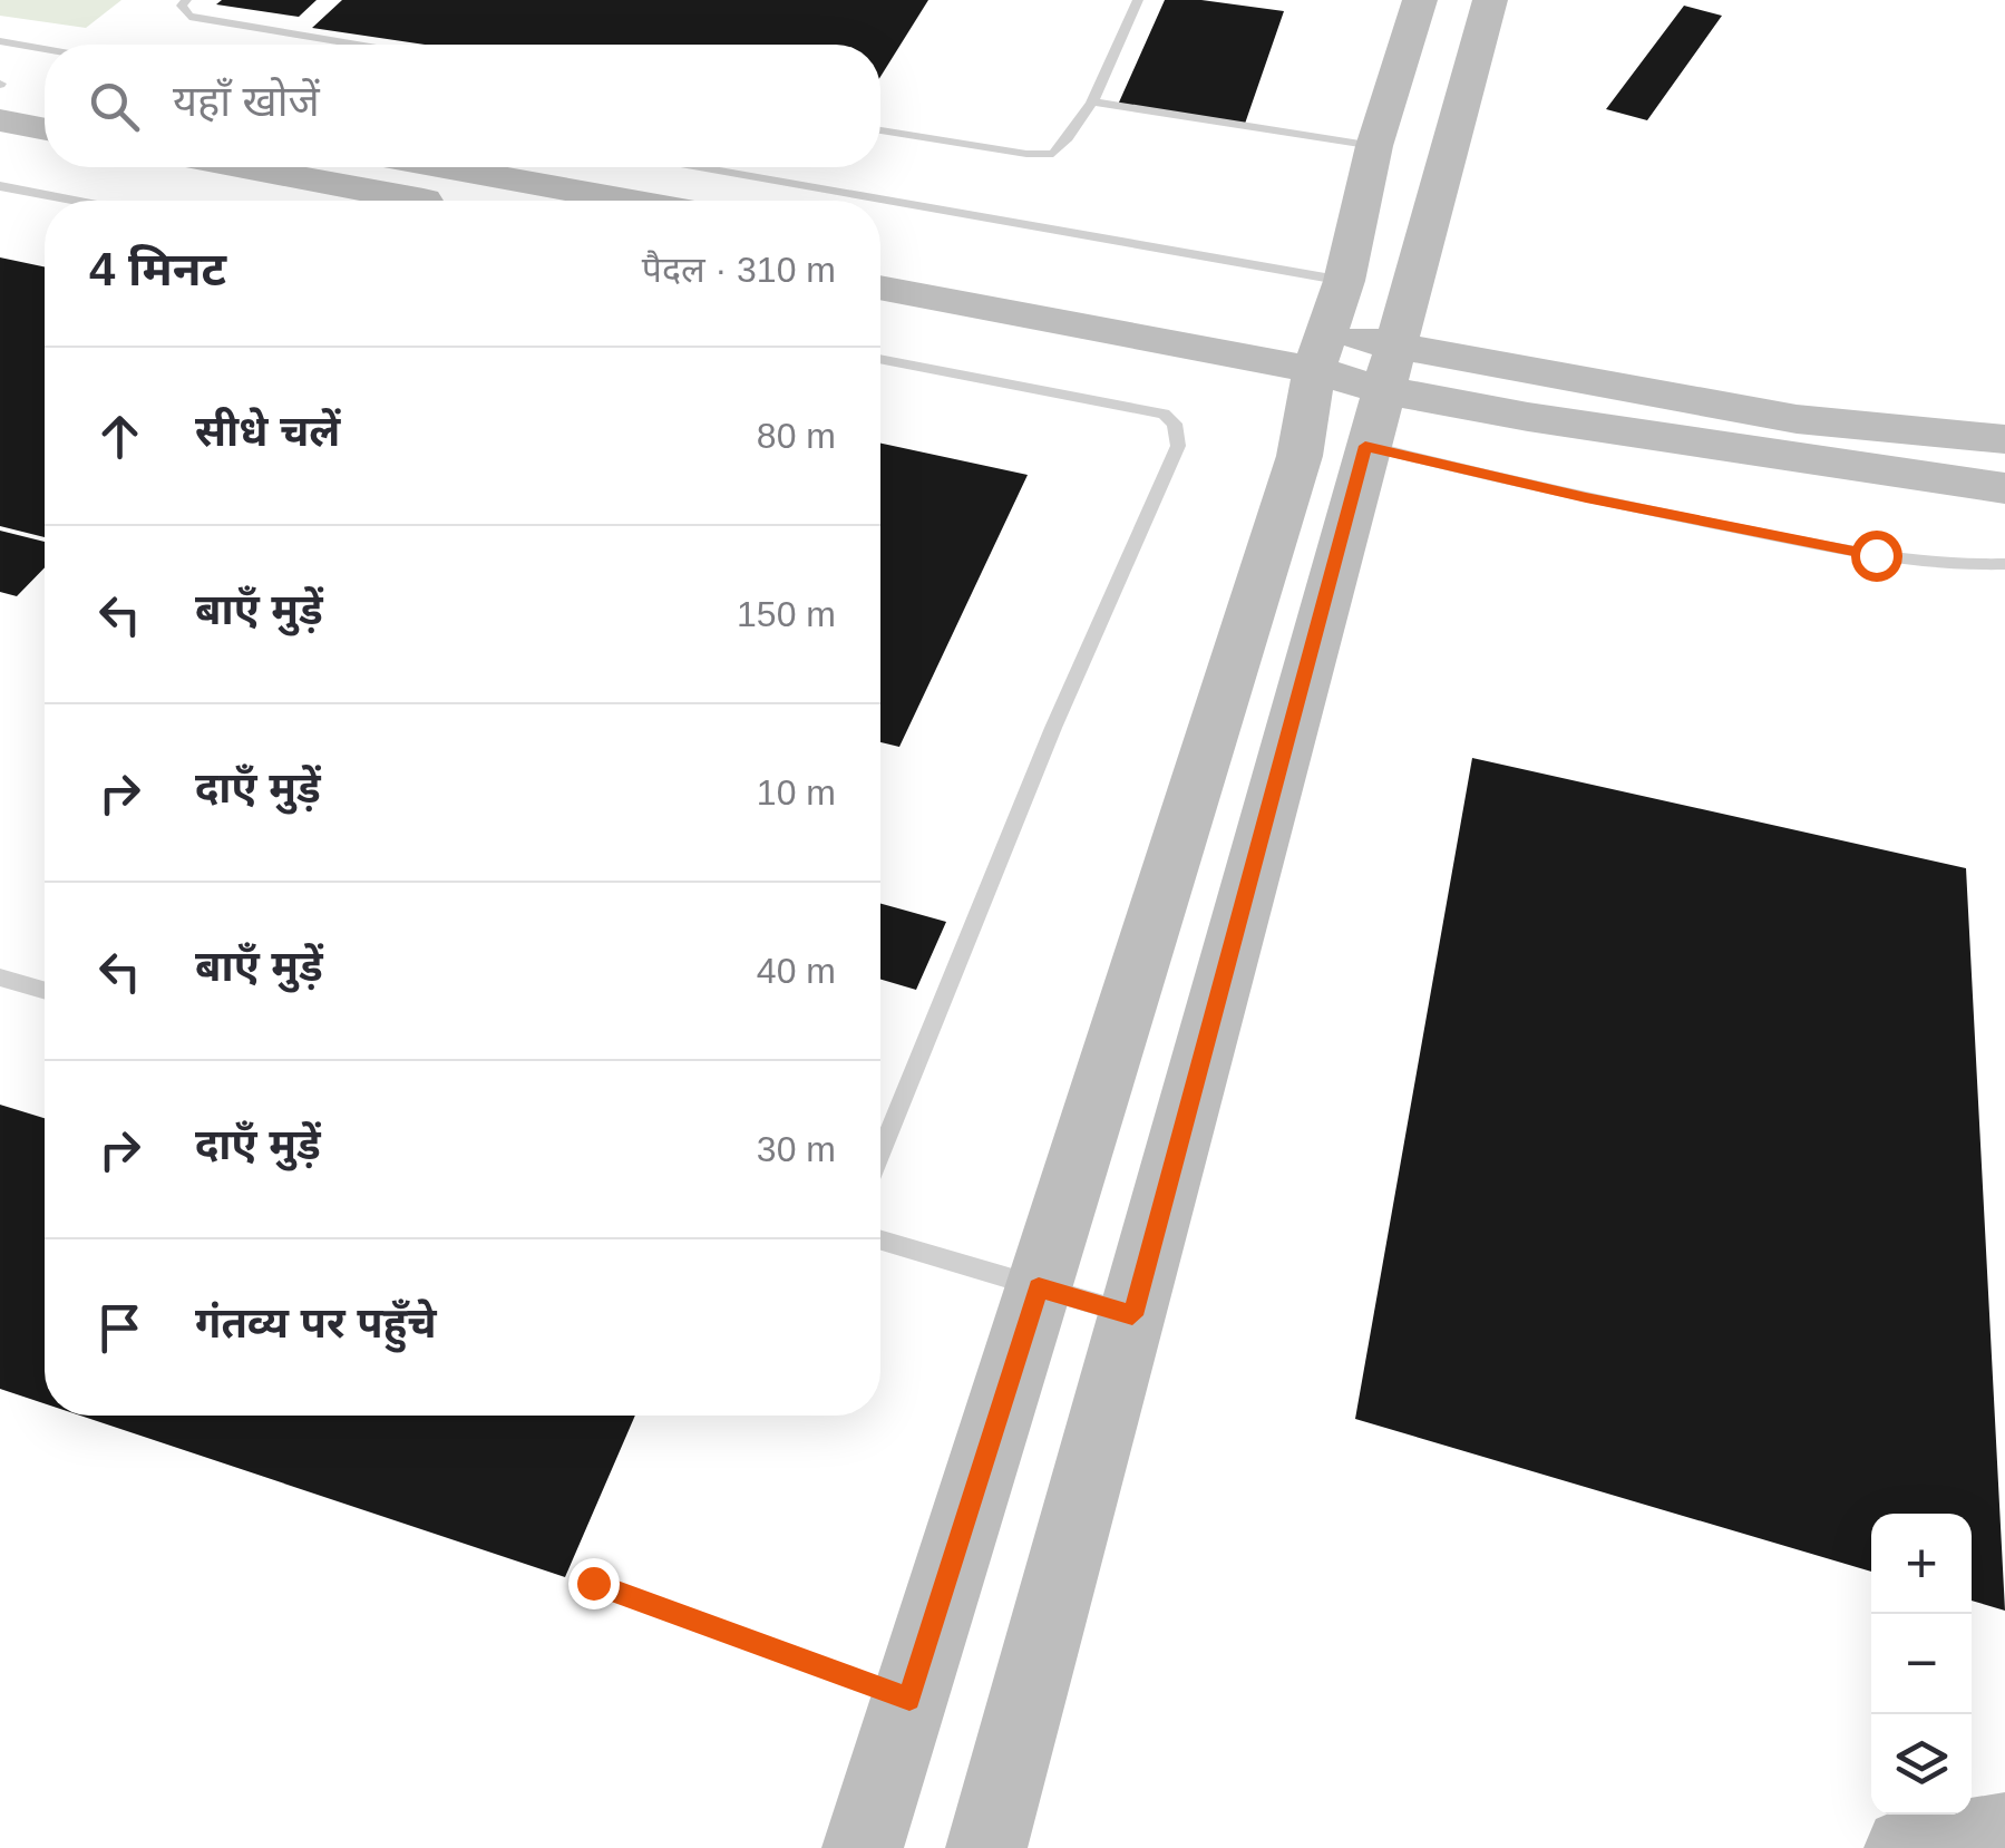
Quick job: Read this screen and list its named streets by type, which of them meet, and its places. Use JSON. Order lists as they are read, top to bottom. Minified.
{"page":{"search":"यहाँ खोजें","heading":["4 मिनट","पैदल · 310 m"],"list":[["सीधे चलें","80 m"],["बाएँ मुड़ें","150 m"],["दाएँ मुड़ें","10 m"],["बाएँ मुड़ें","40 m"],["दाएँ मुड़ें","30 m"],"गंतव्य पर पहुँचे"],"map_buttons":["+","−"]}}
